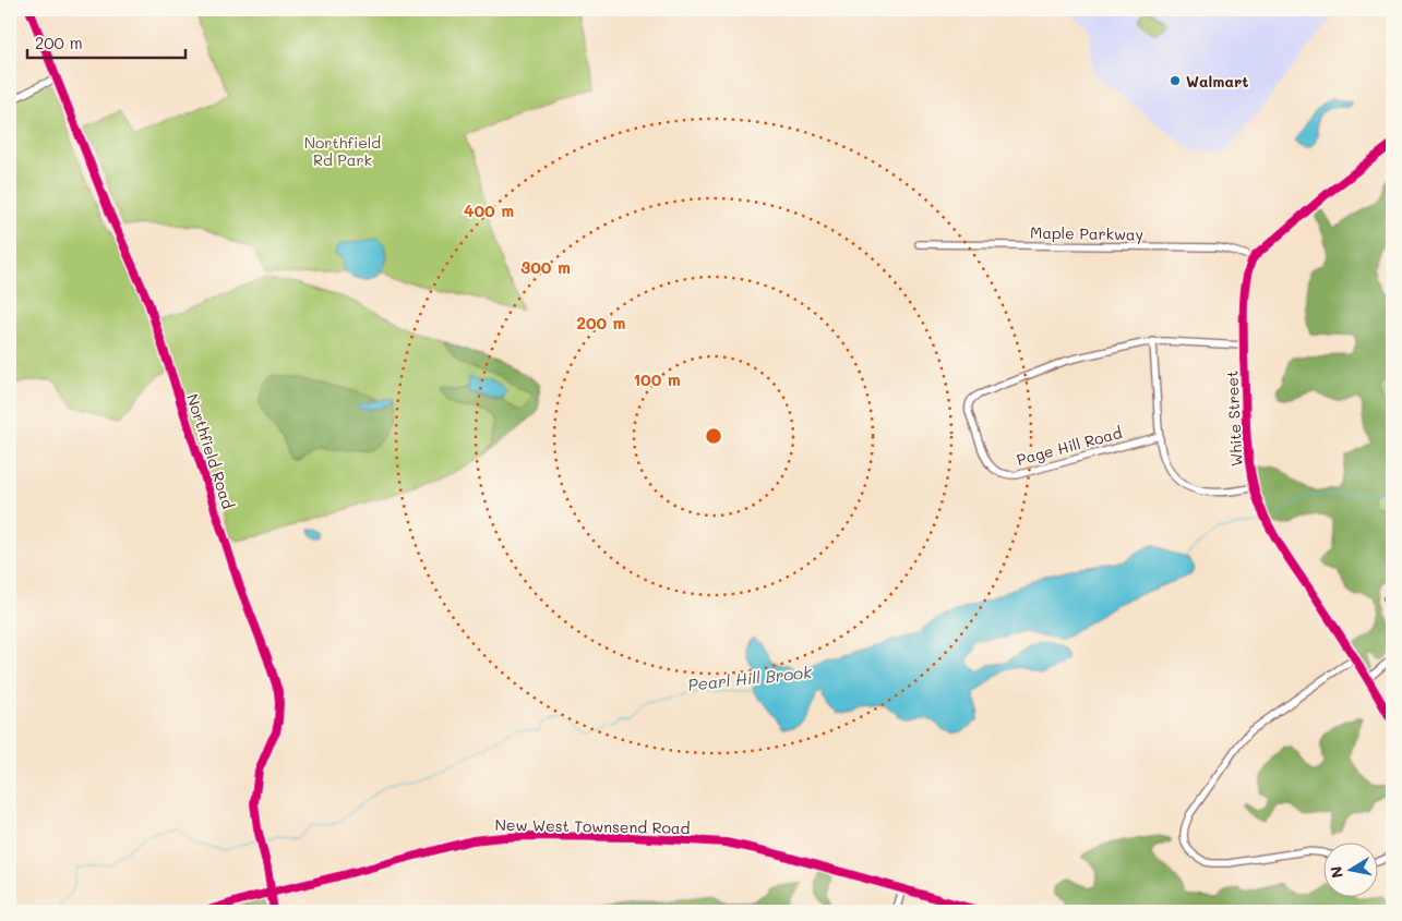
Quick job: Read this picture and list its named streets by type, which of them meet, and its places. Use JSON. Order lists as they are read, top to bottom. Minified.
{"streets":{"street":["Maple Parkway","White Street","Page Hill Road","Northfield Road","New West Townsend Road"]},"crossings":[["Maple Parkway","White Street"],["Northfield Road","New West Townsend Road"]],"water":["Pearl Hill Brook"],"parks":["Northfield Rd Park"],"places":["Walmart"],"scale_bar":"200 m","north":"left","rings":["400 m","300 m","200 m","100 m"]}
